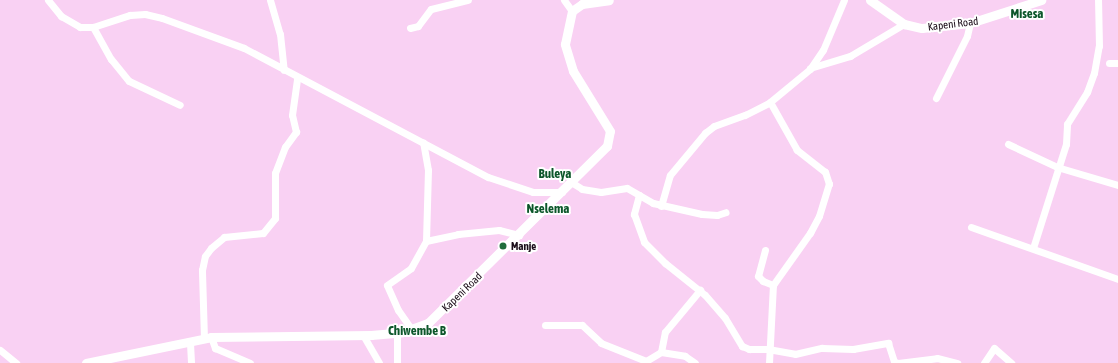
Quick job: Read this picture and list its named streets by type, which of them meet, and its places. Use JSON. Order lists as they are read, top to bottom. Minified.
{"streets":{"main road":["Kapeni Road"]},"districts":["Misesa","Buleya","Nselema","Chiwembe B"],"places":["Manje"]}
